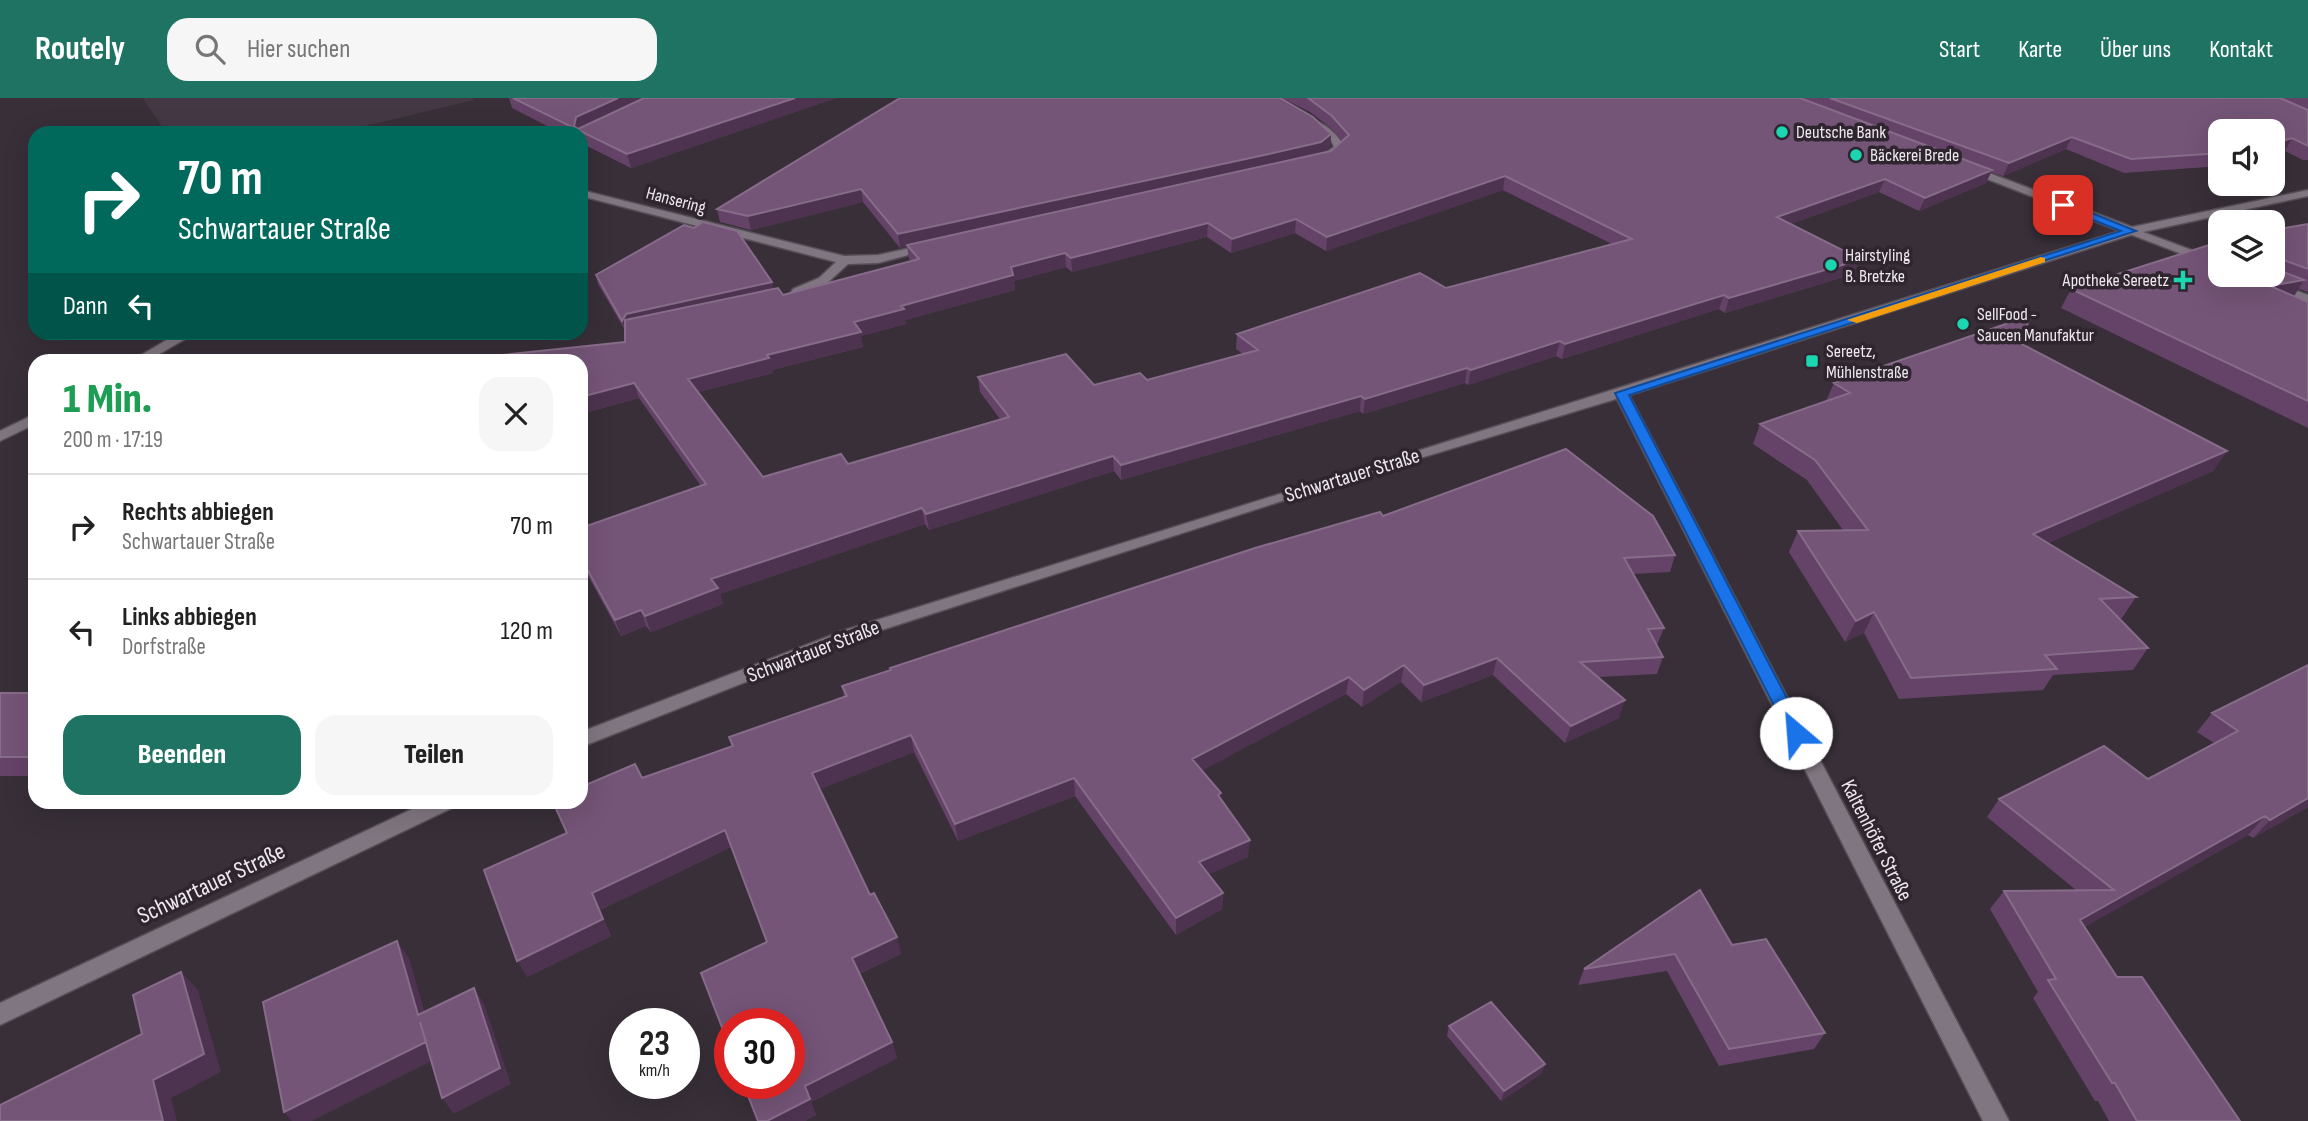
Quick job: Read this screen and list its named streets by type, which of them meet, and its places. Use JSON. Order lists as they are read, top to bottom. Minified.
{"streets":{"street":["Hansering","Schwartauer Straße","Kaltenhöfer Straße"]},"crossings":[["Schwartauer Straße","Kaltenhöfer Straße"]],"places":{"other":["Deutsche Bank","Bäckerei Brede","Hairstyling B. Bretzke","SellFood - Saucen Manufaktur"],"health":["Apotheke Sereetz"],"transit":["Sereetz, Mühlenstraße"]},"page":{"header":"Routely","search":"Hier suchen","nav":["Start","Karte","Über uns","Kontakt"],"turn":["70 m","Schwartauer Straße"],"then":"Dann","heading":["1 Min.","200 m · 17:19"],"list":[{"name":"Rechts abbiegen","note":"Schwartauer Straße","value":"70 m"},{"name":"Links abbiegen","note":"Dorfstraße","value":"120 m"}],"buttons":["Beenden","Teilen"],"speed":"23 km/h","limit":"30"}}
